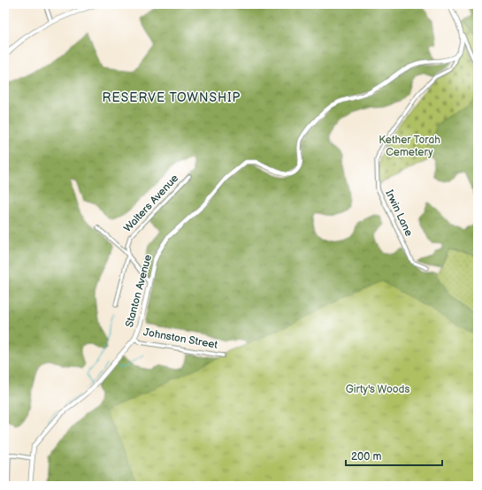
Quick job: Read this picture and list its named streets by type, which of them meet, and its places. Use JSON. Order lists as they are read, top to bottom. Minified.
{"streets":{"street":["Walters Avenue","Irwin Lane","Stanton Avenue","Johnston Street"]},"crossings":[["Irwin Lane","Stanton Avenue"],["Stanton Avenue","Johnston Street"]],"districts":["RESERVE TOWNSHIP"],"parks":["Kether Torah Cemetery","Girty's Woods"],"scale_bar":"200 m"}
